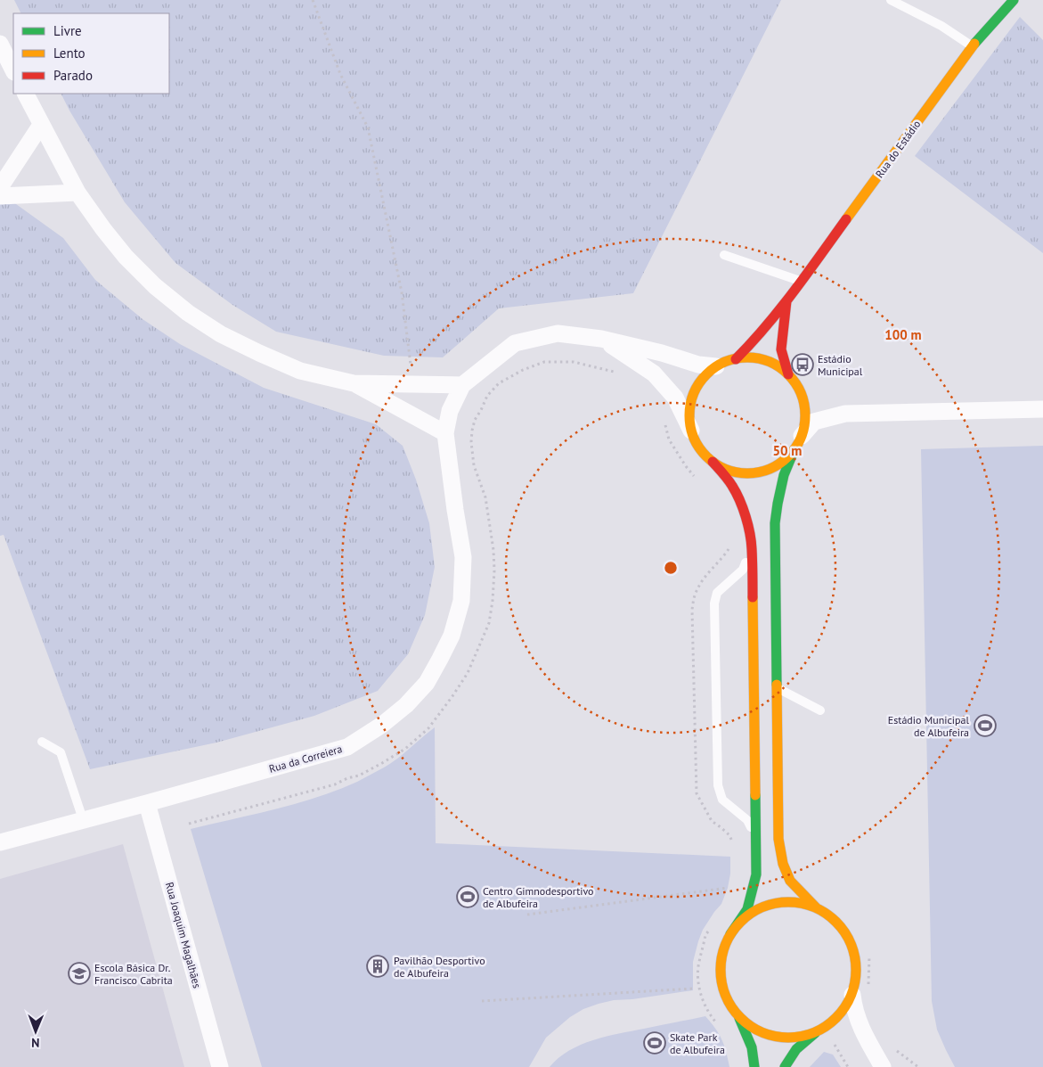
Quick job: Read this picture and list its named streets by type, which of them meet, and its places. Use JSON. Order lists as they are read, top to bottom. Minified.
{"streets":{"street":["Rua do Estádio","Rua da Correiera","Rua Joaquim Magalhães"]},"crossings":[["Rua do Estádio","Rua da Correiera"],["Rua da Correiera","Rua Joaquim Magalhães"]],"places":{"bus stop":["Estádio Municipal"],"sports":["Estádio Municipal de Albufeira","Centro Gimnodesportivo de Albufeira","Skate Park de Albufeira"],"building":["Pavilhão Desportivo de Albufeira"],"school or university":["Escola Básica Dr. Francisco Cabrita"]},"legend":["Livre","Lento","Parado"],"north":"bottom","rings":["100 m","50 m"]}
